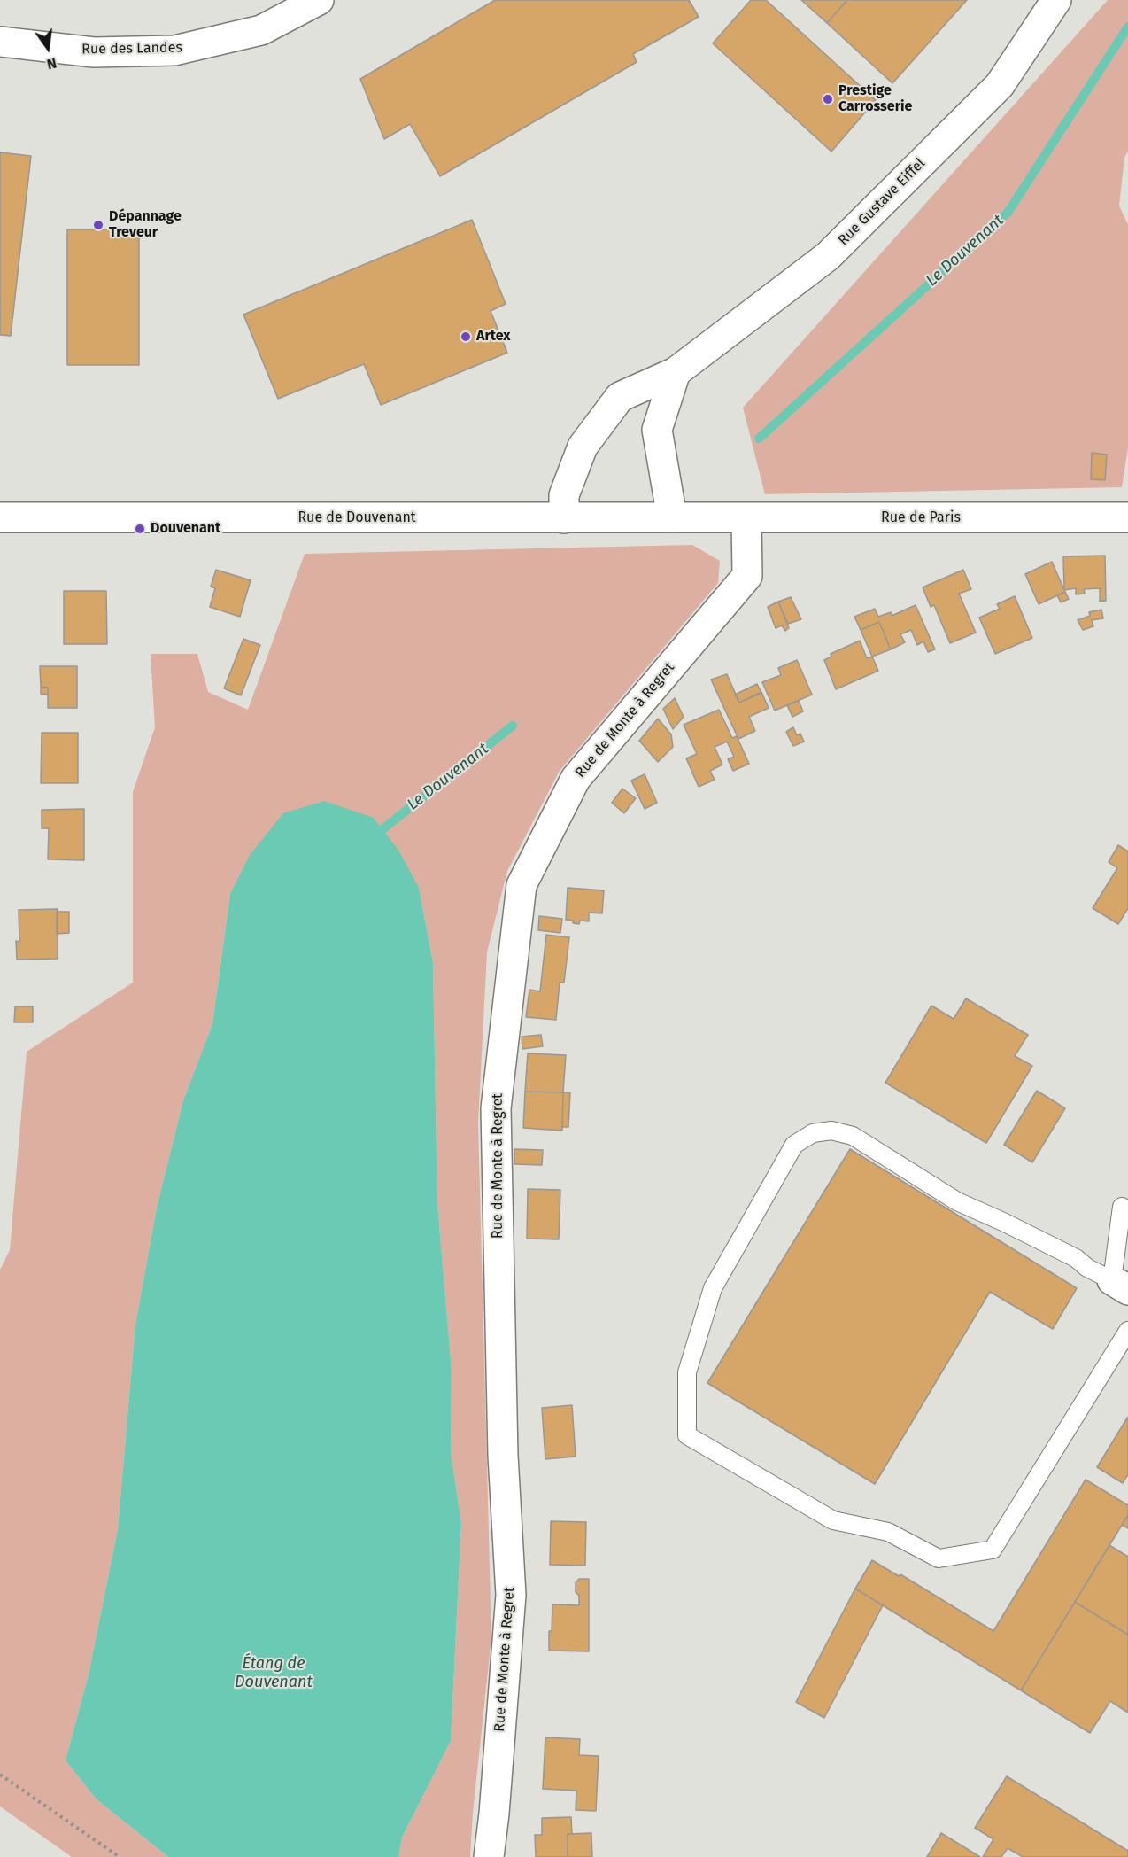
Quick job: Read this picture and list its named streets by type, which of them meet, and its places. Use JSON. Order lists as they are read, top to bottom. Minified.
{"streets":{"street":["Rue des Landes","Rue Gustave Eiffel","Rue de Douvenant","Rue de Paris","Rue de Monte à Regret"]},"crossings":[["Rue Gustave Eiffel","Rue de Douvenant"],["Rue de Douvenant","Rue de Paris"],["Rue de Paris","Rue de Monte à Regret"]],"water":["Le Douvenant","Étang de Douvenant"],"places":["Prestige Carrosserie","Dépannage Treveur","Artex","Douvenant"],"north":"bottom"}
